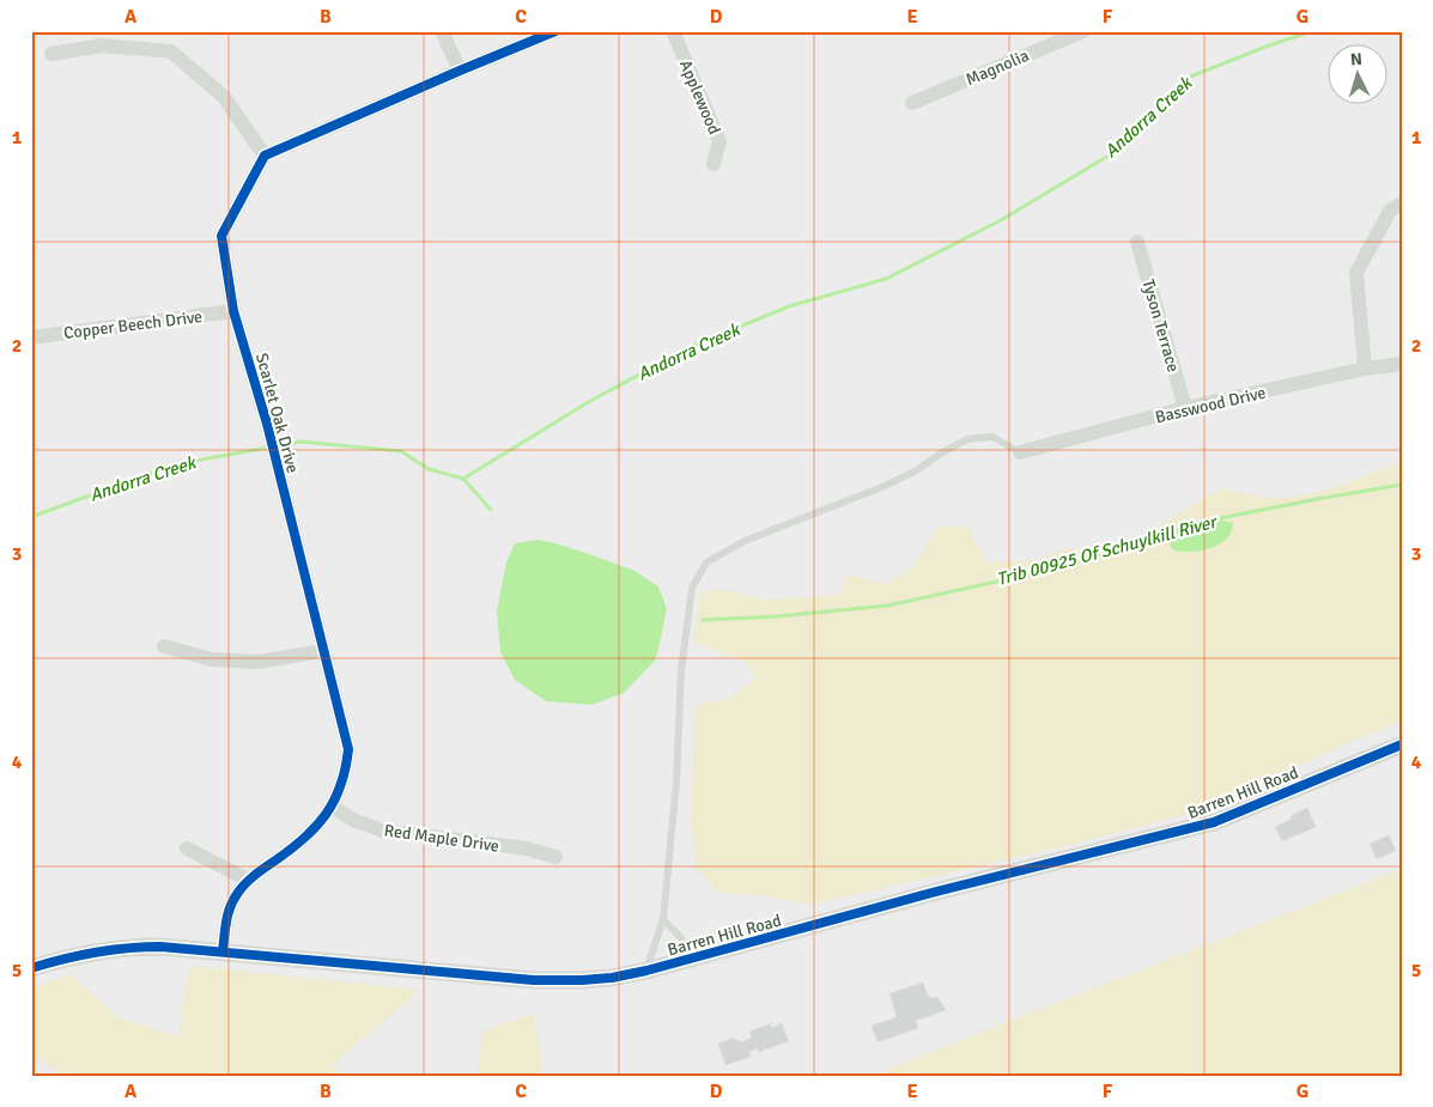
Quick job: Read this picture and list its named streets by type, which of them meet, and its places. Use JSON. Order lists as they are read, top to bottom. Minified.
{"streets":{"street":["Magnolia","Applewood","Copper Beech Drive","Tyson Terrace","Basswood Drive","Scarlet Oak Drive","Barren Hill Road","Red Maple Drive"]},"crossings":[["Copper Beech Drive","Scarlet Oak Drive"],["Tyson Terrace","Basswood Drive"],["Scarlet Oak Drive","Barren Hill Road"],["Scarlet Oak Drive","Red Maple Drive"]],"water":["Andorra Creek","Trib 00925 Of Schuylkill River"],"north":"top","grid":{"columns":["A","B","C","D","E","F","G"],"rows":["1","2","3","4","5"]}}
